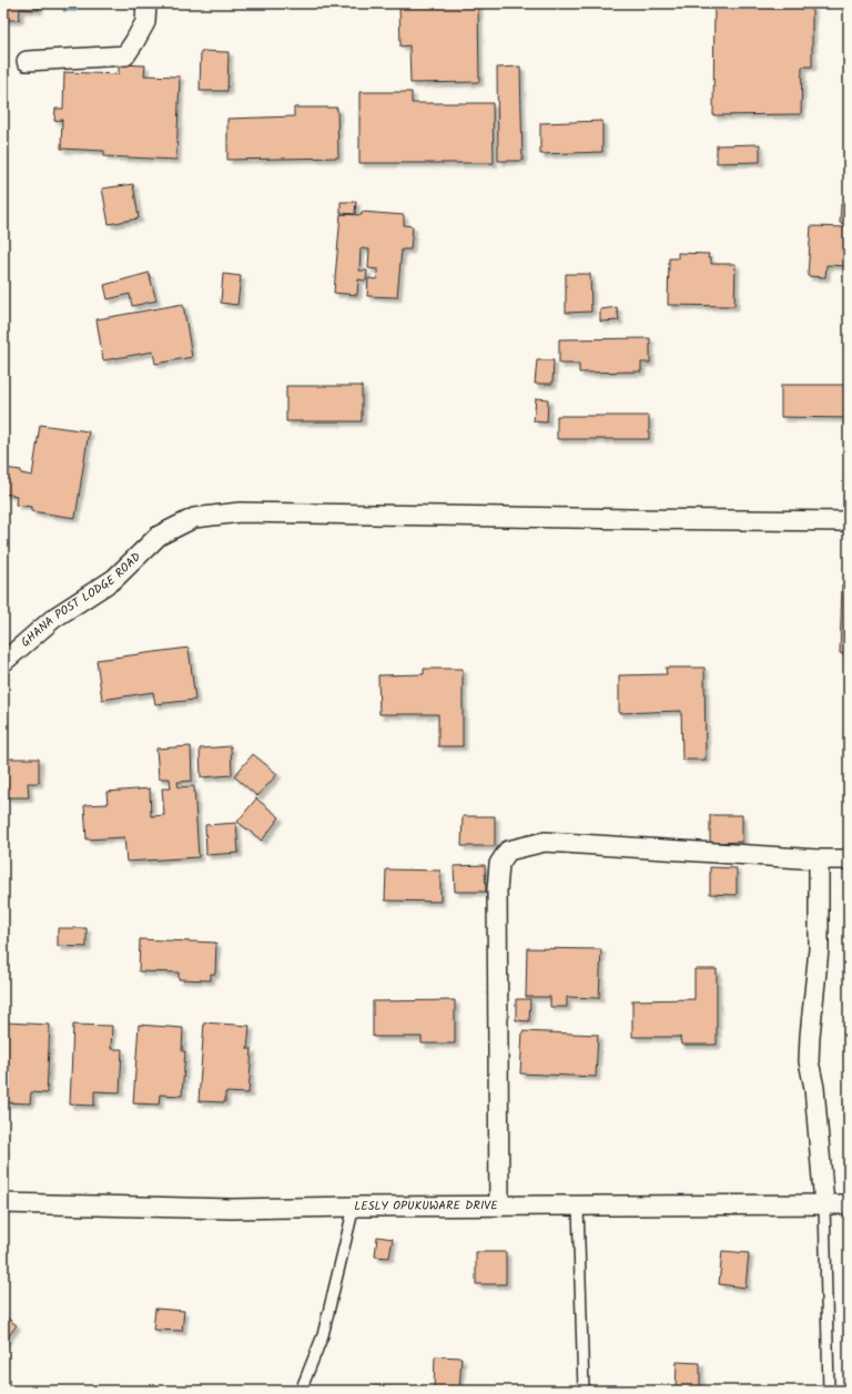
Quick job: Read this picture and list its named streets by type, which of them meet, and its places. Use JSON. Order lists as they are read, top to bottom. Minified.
{"streets":{"street":["GHANA POST LODGE ROAD","LESLY OPUKUWARE DRIVE"]}}
